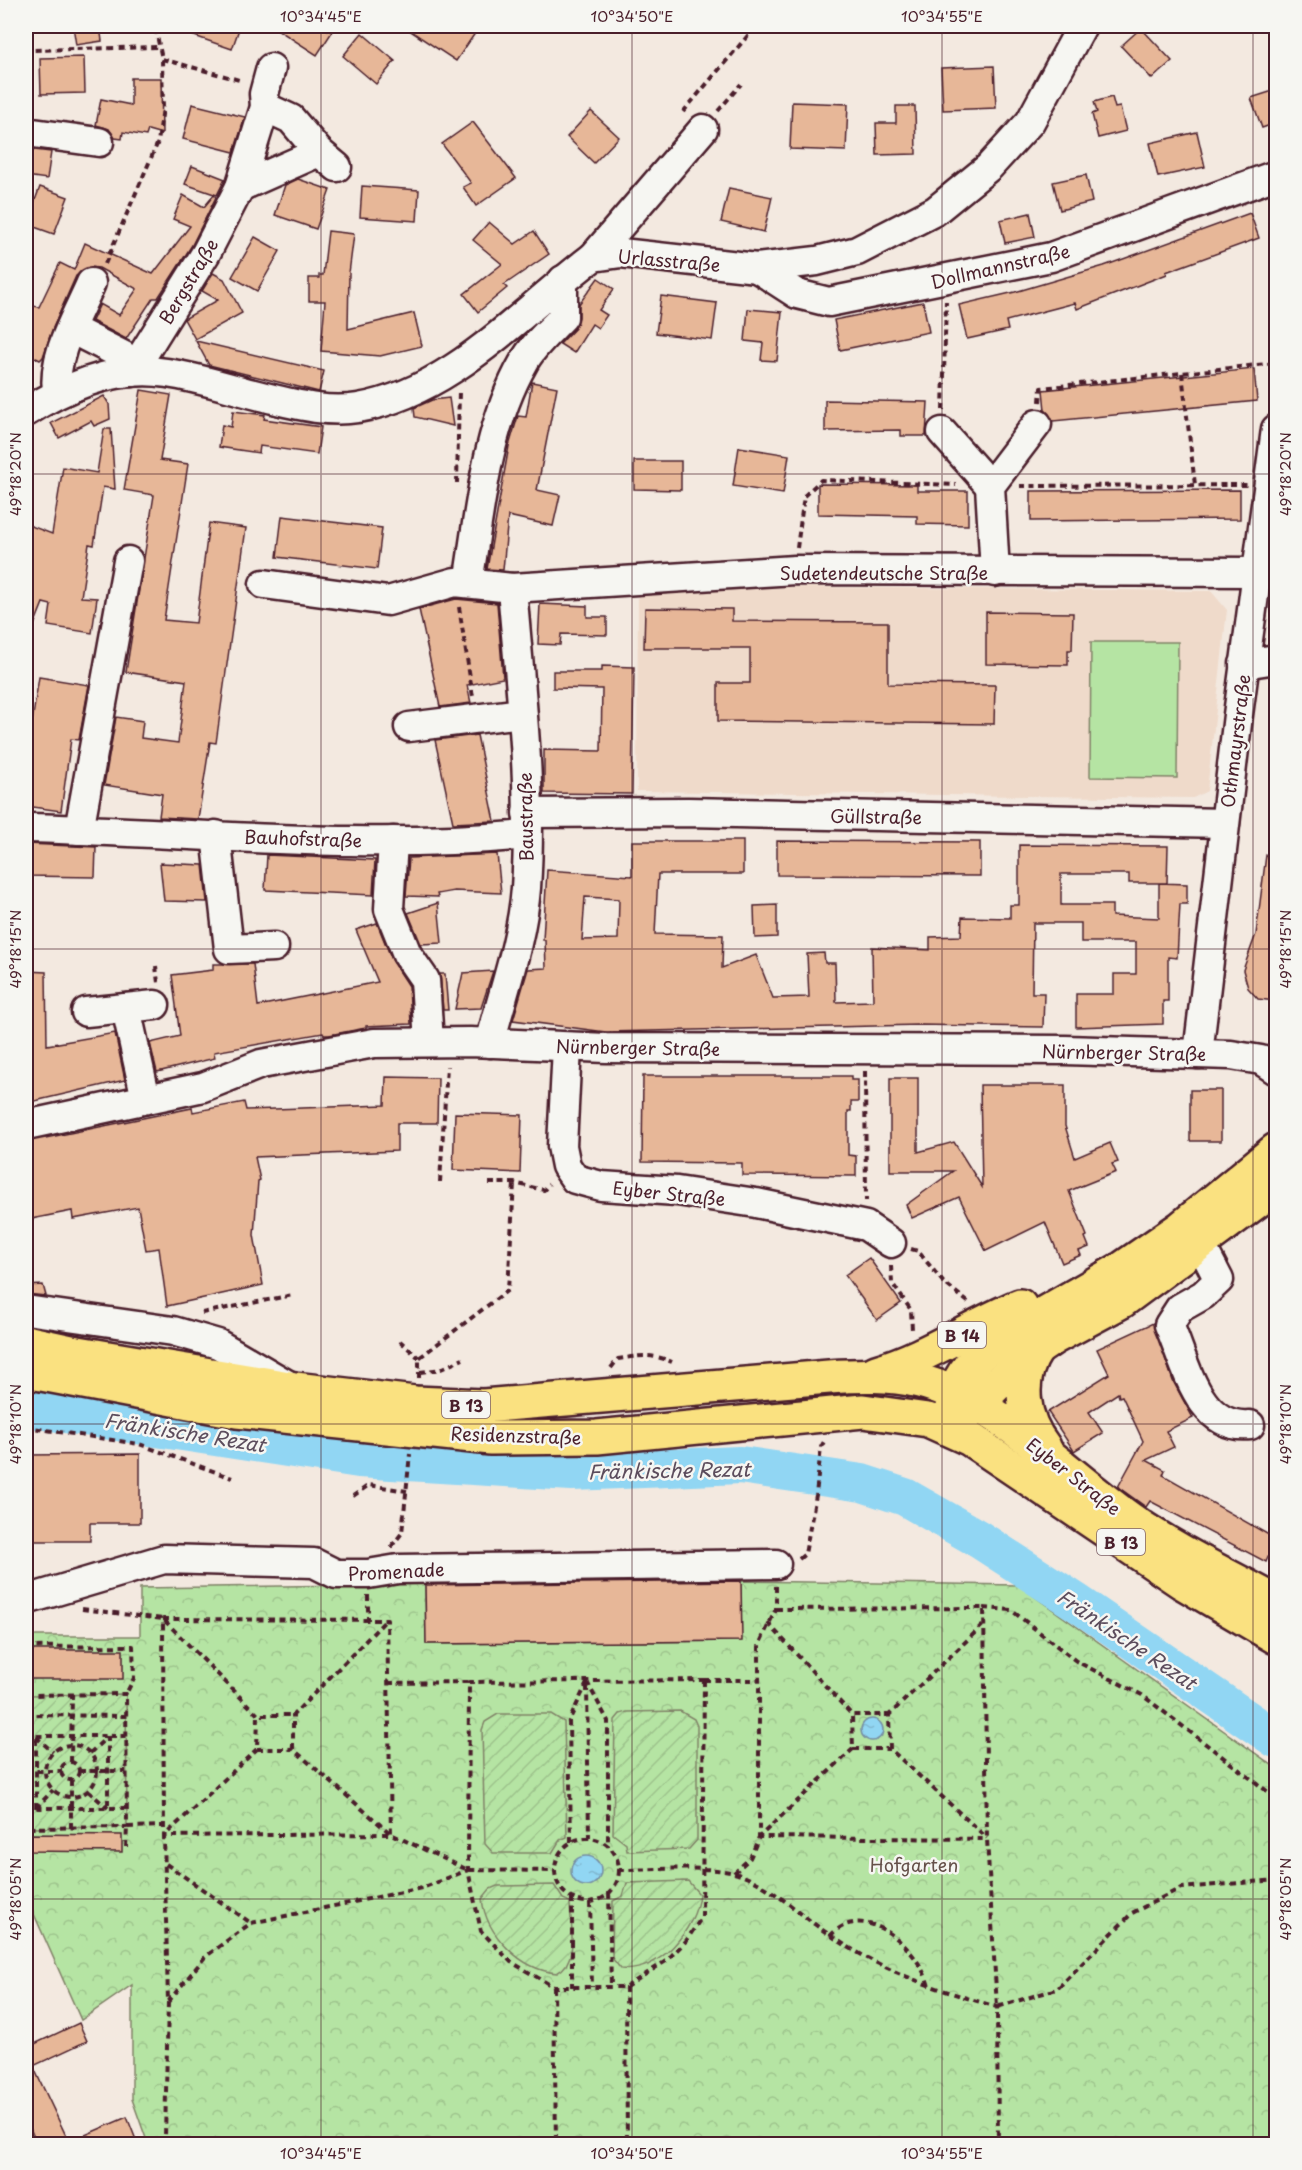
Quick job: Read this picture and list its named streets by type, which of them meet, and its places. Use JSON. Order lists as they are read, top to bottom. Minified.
{"streets":{"main road":["Eyber Straße","B 14","B 13","Residenzstraße"],"street":["Urlasstraße","Dollmannstraße","Bergstraße","Sudetendeutsche Straße","Othmayrstraße","Güllstraße","Baustraße","Bauhofstraße","Nürnberger Straße","Promenade"]},"crossings":[["Urlasstraße","Dollmannstraße"],["Urlasstraße","Bergstraße"],["Sudetendeutsche Straße","Othmayrstraße"],["Sudetendeutsche Straße","Baustraße"],["Othmayrstraße","Güllstraße"],["Othmayrstraße","Nürnberger Straße"],["Güllstraße","Baustraße"],["Güllstraße","Bauhofstraße"],["Baustraße","Bauhofstraße"],["Baustraße","Nürnberger Straße"],["Eyber Straße","B 14"],["Eyber Straße","B 13"],["Eyber Straße","Residenzstraße"],["B 14","Residenzstraße"]],"water":["Fränkische Rezat"],"parks":["Hofgarten"],"coordinates":["10°34'45\"E","10°34'50\"E","10°34'55\"E","49°18'20\"N","49°18'15\"N","49°18'10\"N","49°18'05\"N"]}
